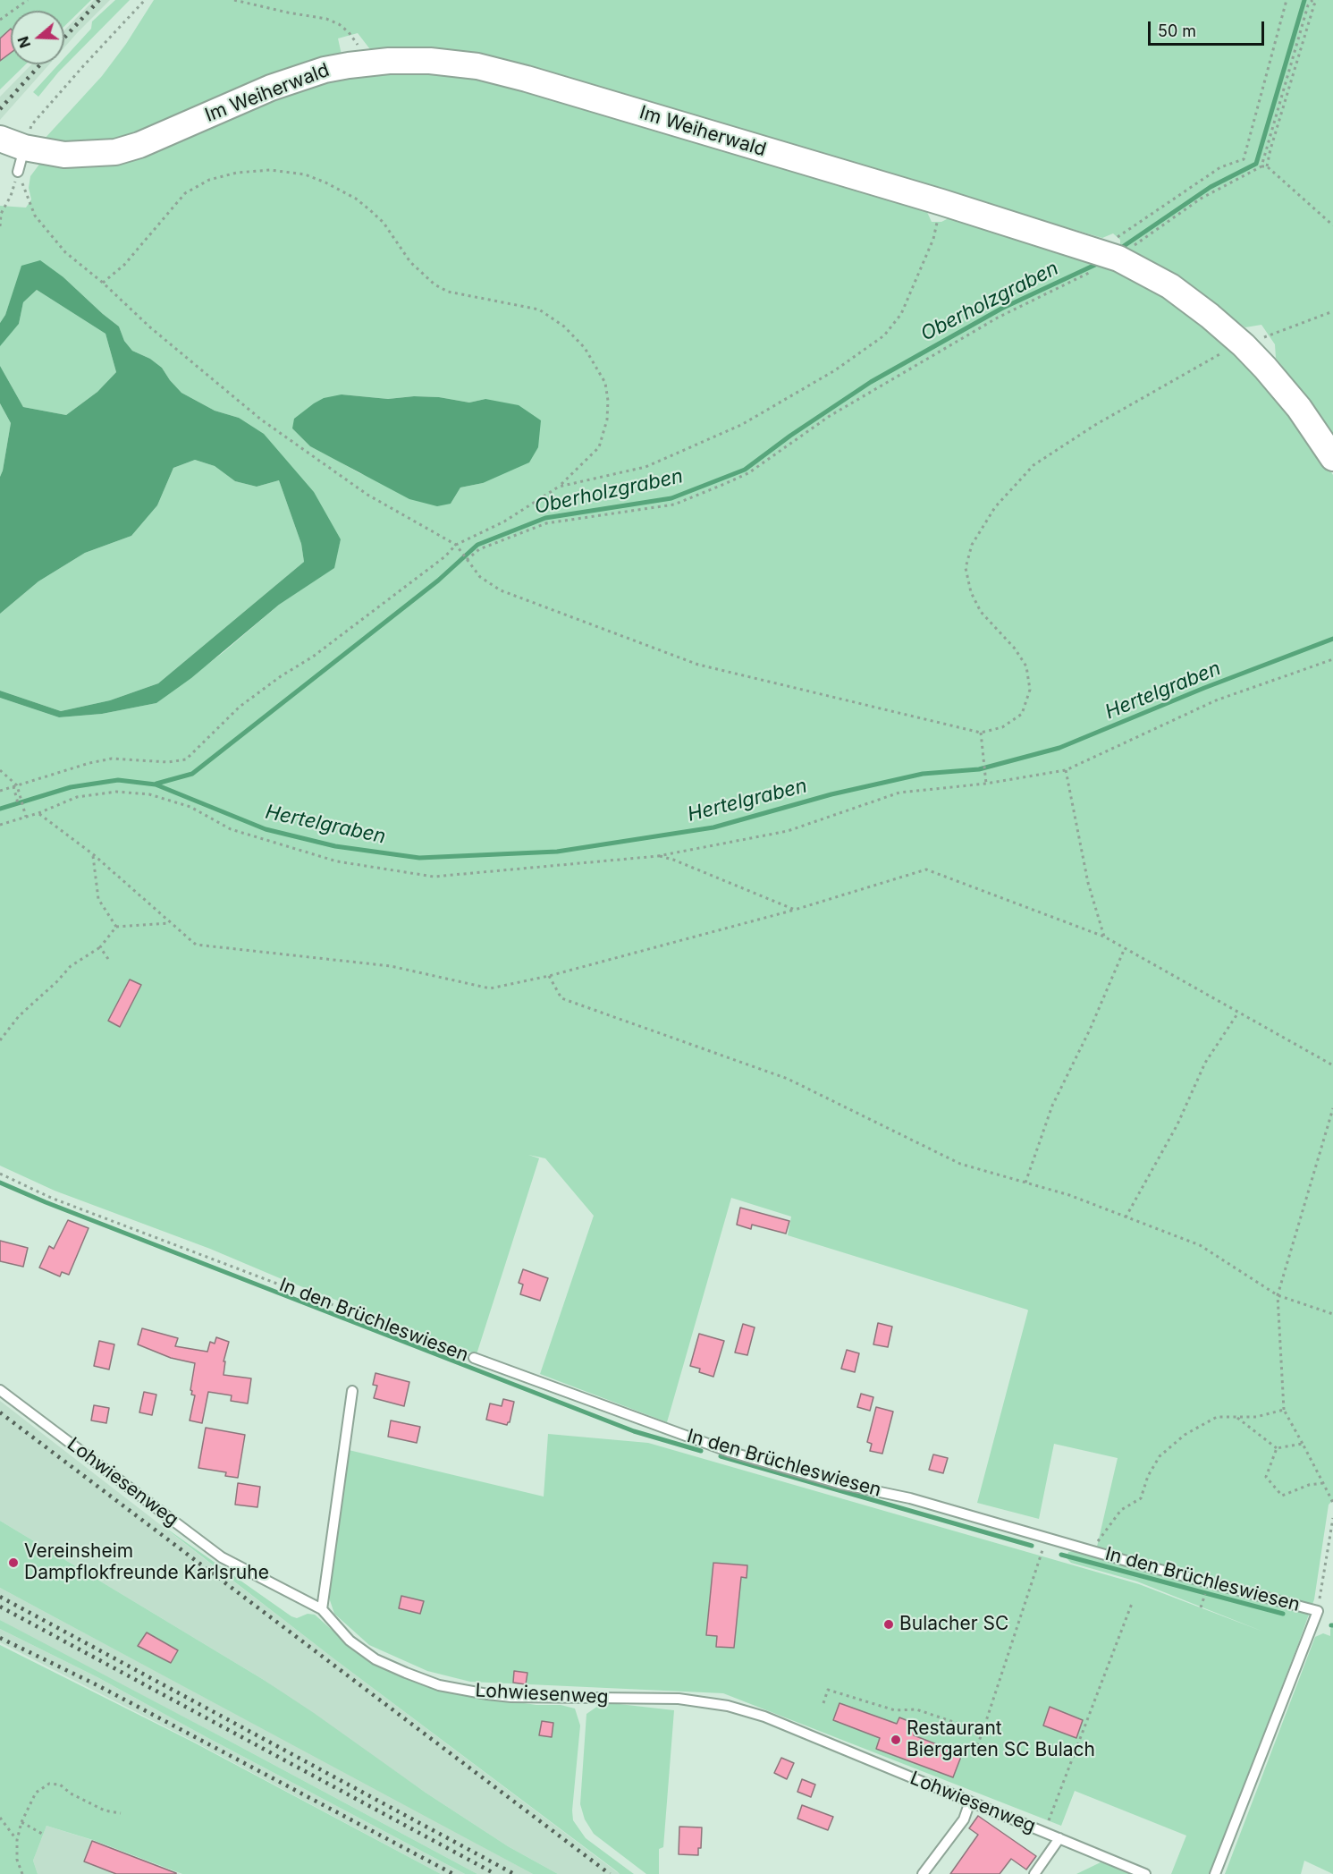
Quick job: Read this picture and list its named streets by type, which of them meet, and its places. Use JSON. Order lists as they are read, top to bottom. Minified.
{"streets":{"street":["Im Weiherwald"],"lane":["In den Brüchleswiesen","Lohwiesenweg"]},"water":["Oberholzgraben","Hertelgraben"],"places":["Vereinsheim Dampflokfreunde Karlsruhe","Bulacher SC","Restaurant Biergarten SC Bulach"],"scale_bar":"50 m","north":"left"}
